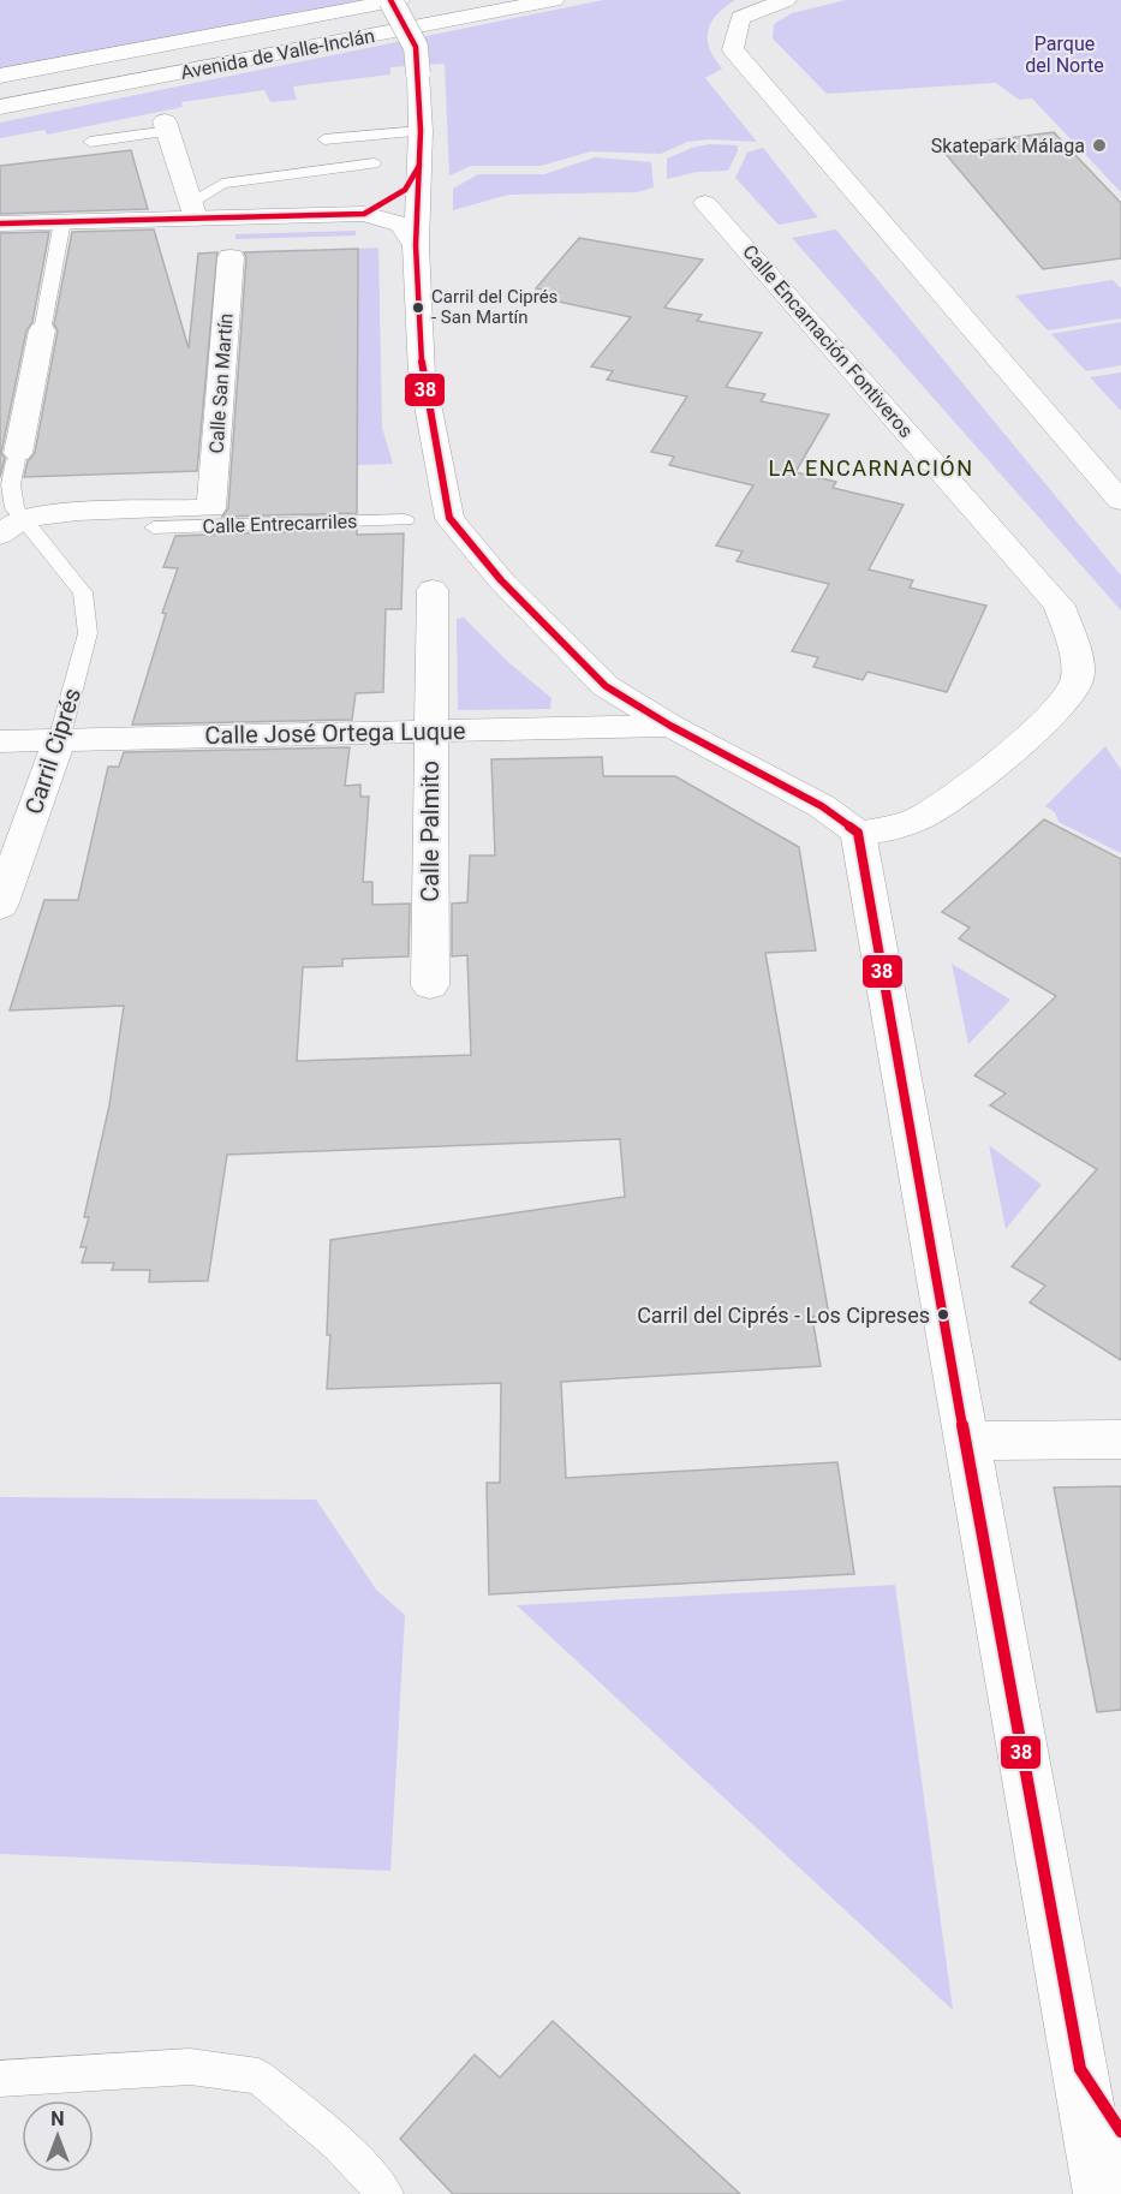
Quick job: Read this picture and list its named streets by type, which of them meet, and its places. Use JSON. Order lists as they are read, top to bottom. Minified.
{"streets":{"street":["Avenida de Valle-Inclán","Calle Encarnación Fontiveros","Calle San Martín","Calle Entrecarriles","Calle José Ortega Luque","Carril Ciprés","Calle Palmito"]},"crossings":[["Calle San Martín","Calle Entrecarriles"],["Calle Entrecarriles","Carril Ciprés"],["Calle José Ortega Luque","Carril Ciprés"],["Calle José Ortega Luque","Calle Palmito"]],"districts":["LA ENCARNACIÓN"],"parks":["Parque del Norte"],"places":["Skatepark Málaga","Carril del Ciprés - San Martín","Carril del Ciprés - Los Cipreses"],"lines":["transit line 38"],"north":"top"}
